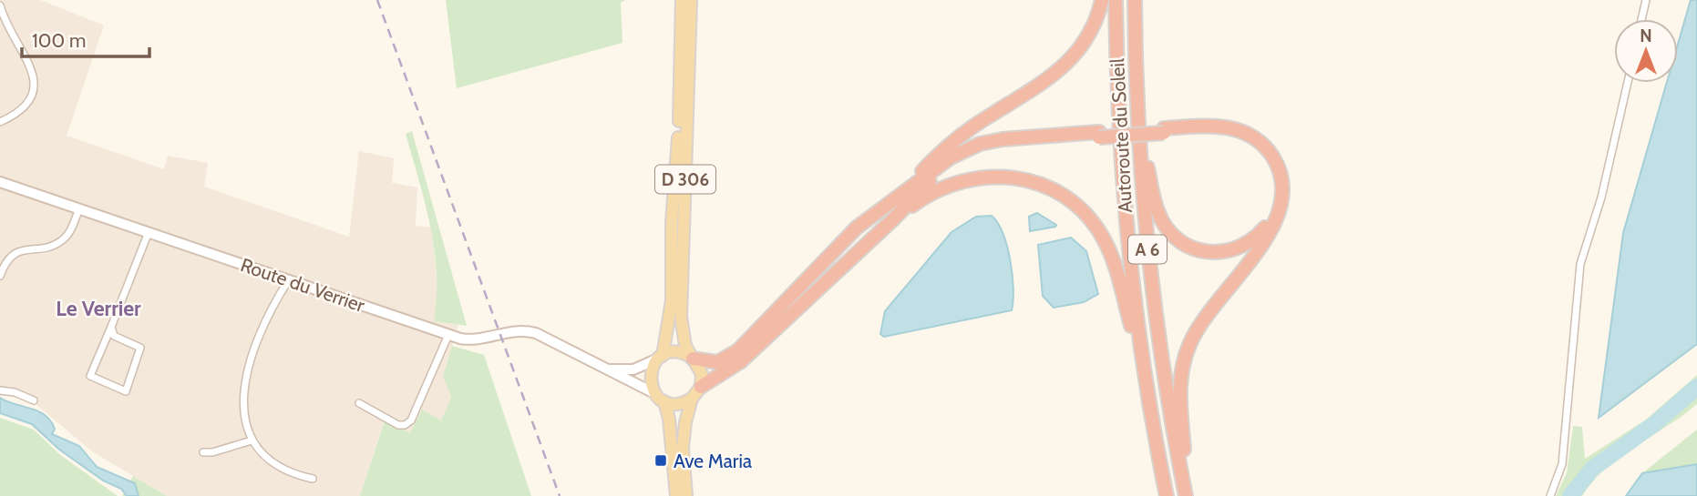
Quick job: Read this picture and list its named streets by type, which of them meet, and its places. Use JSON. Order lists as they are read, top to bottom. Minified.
{"streets":{"highway":["Autoroute du Soleil","A 6"],"main road":["D 306","Route du Verrier"]},"crossings":[["D 306","Route du Verrier"]],"districts":["Le Verrier"],"places":{"transit":["Ave Maria"]},"scale_bar":"100 m","north":"top"}
